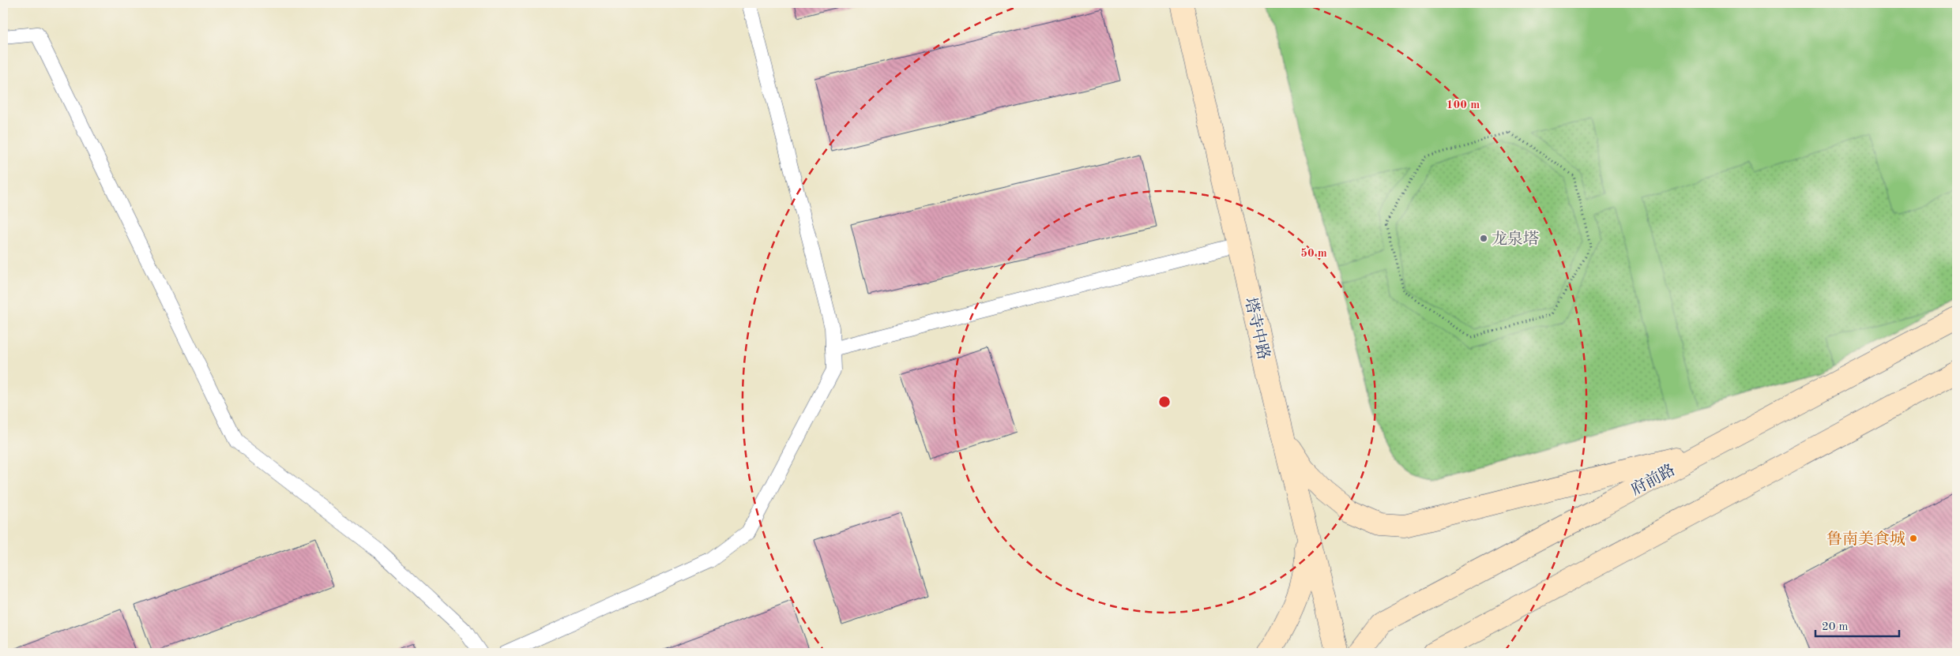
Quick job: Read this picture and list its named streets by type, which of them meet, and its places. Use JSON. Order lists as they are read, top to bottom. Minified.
{"streets":{"main road":["塔寺中路","府前路"]},"places":["龙泉塔","鲁南美食城"],"scale_bar":"20 m","rings":["100 m","50 m"]}
